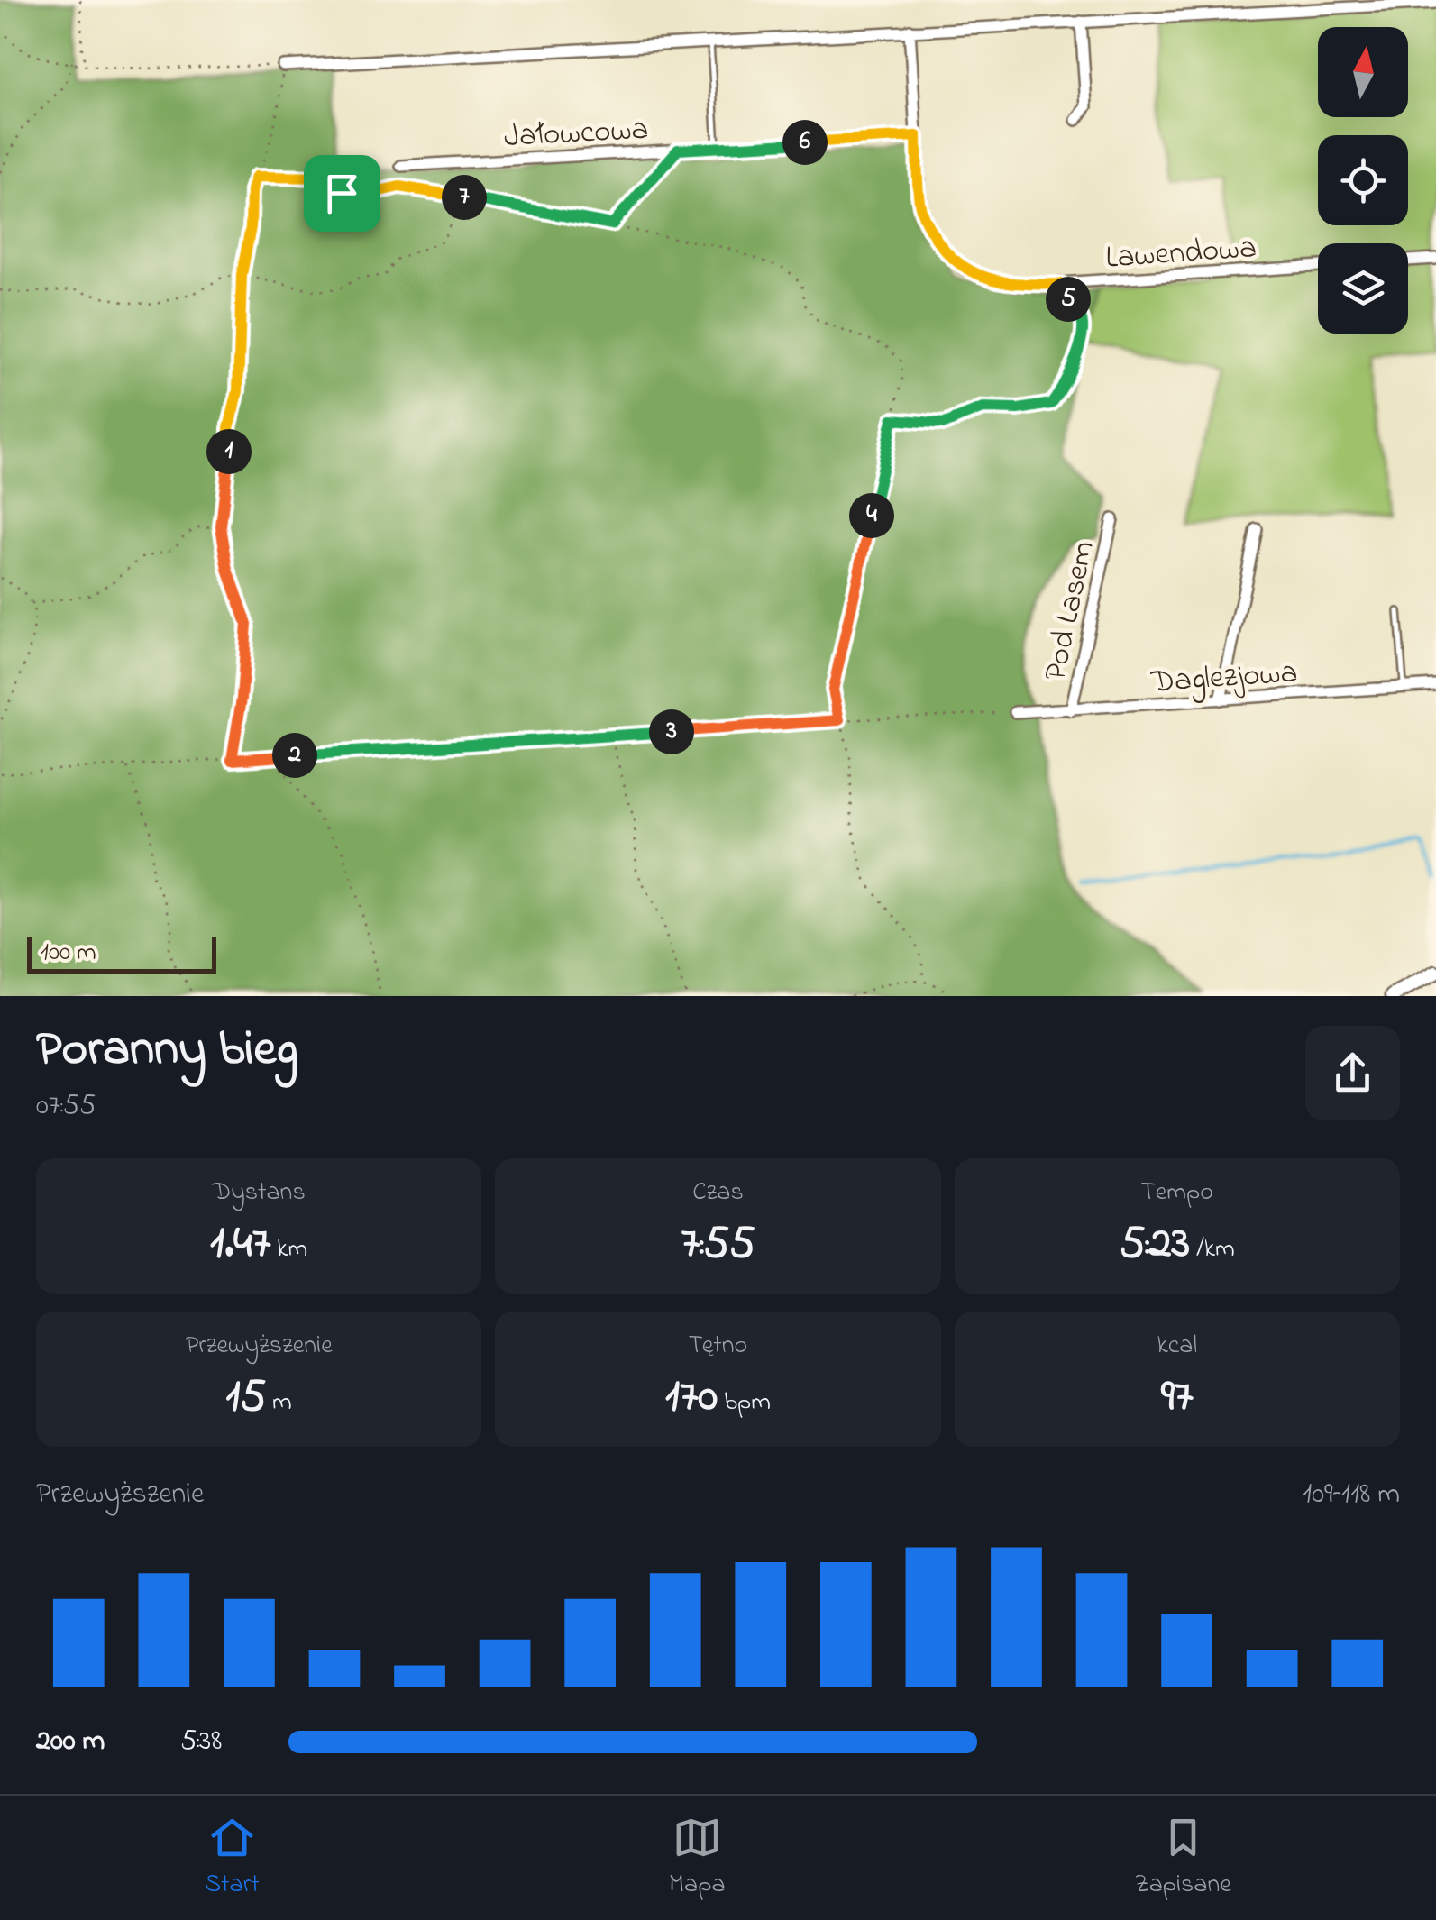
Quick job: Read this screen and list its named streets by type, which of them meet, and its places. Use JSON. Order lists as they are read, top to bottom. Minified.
{"streets":{"street":["Jałowcowa","Lawendowa","Pod Lasem","Daglezjowa"]},"crossings":[["Jałowcowa","Lawendowa"],["Pod Lasem","Daglezjowa"]],"scale_bar":"100 m","north":"top","page":{"pins":["6","7","5","1","4","3","2"],"scale":"100 m","heading":["Poranny bieg","07:55"],"stats":[["Dystans","1.47 km"],["Czas","7:55"],["Tempo","5:23 /km"],["Przewyższenie","15 m"],["Tętno","170 bpm"],["kcal","97"]],"chart":["Przewyższenie","109–118 m"],"list":[{"name":"200 m","note":"5:38"}],"tabs":["Start","Mapa","Zapisane"]}}
